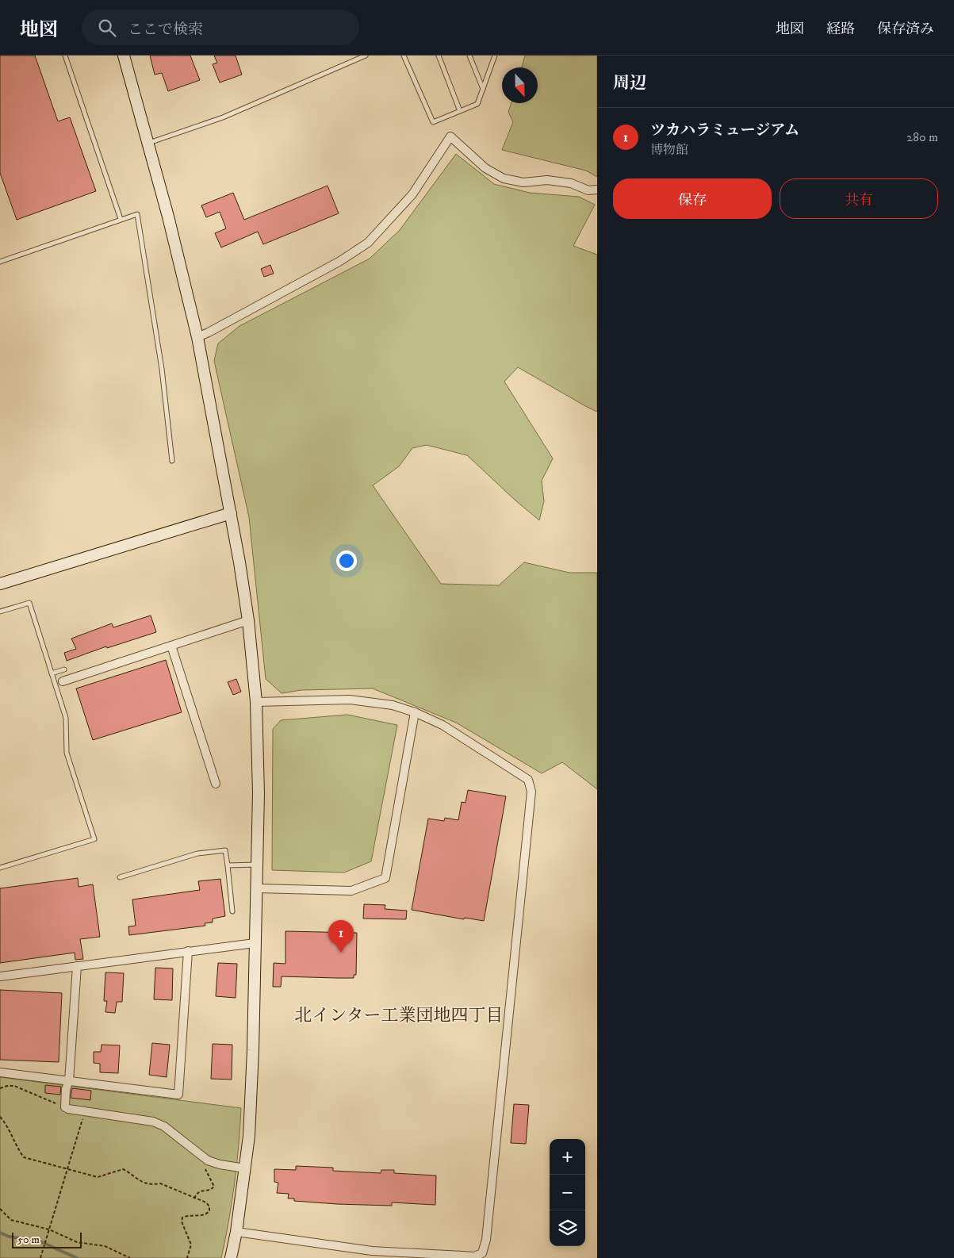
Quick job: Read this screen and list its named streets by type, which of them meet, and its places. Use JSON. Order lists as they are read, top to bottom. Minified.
{"districts":["北インター工業団地四丁目"],"scale_bar":"50 m","north":"bottom","page":{"header":"地図","search":"ここで検索","nav":["地図","経路","保存済み"],"heading":"周辺","list":[{"mark":"1","name":"ツカハラミュージアム","note":"博物館","value":"280 m"}],"buttons":["保存","共有"],"pins":"1","map_buttons":["+","−"],"scale":"50 m"}}
